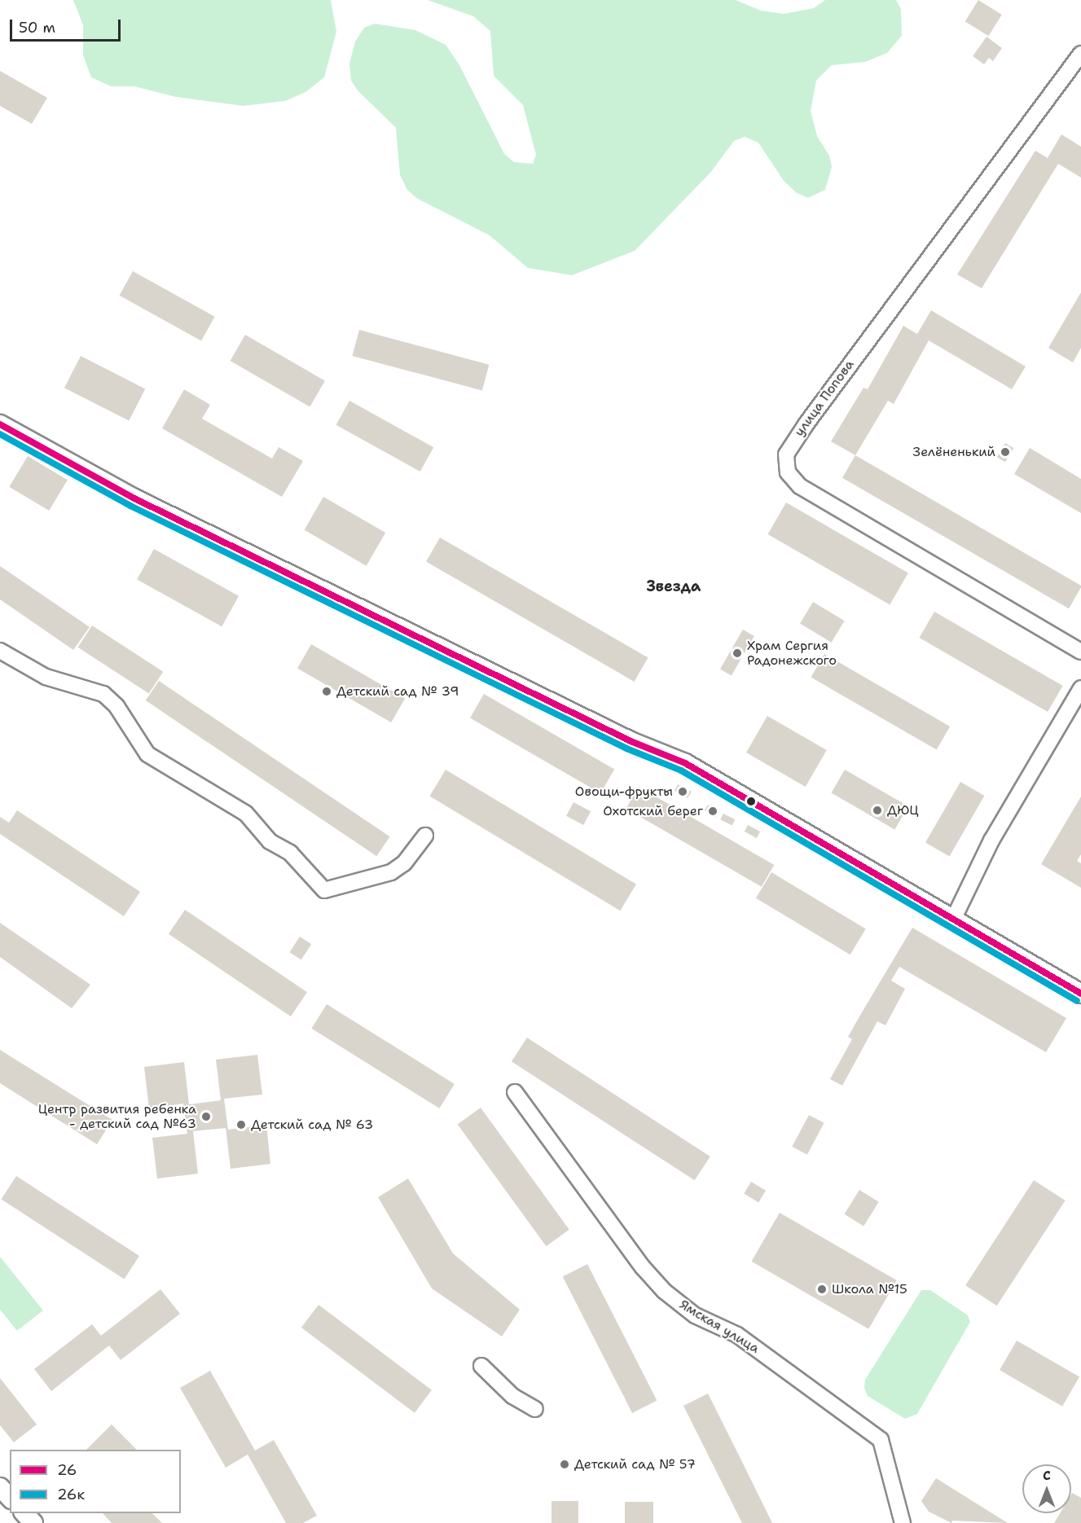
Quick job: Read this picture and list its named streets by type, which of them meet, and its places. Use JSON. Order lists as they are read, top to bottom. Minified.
{"streets":{"street":["улица Попова","Ямская улица"]},"districts":["Звезда"],"places":["Зелёненький","Храм Сергия Радонежского","Детский сад № 39","Овощи-фрукты","ДЮЦ","Охотский берег","Центр развития ребенка - детский сад №63","Детский сад № 63","Школа №15","Детский сад № 57"],"lines":["transit line 26","transit line 26к"],"legend":["26","26к"],"scale_bar":"50 m","north":"top"}
